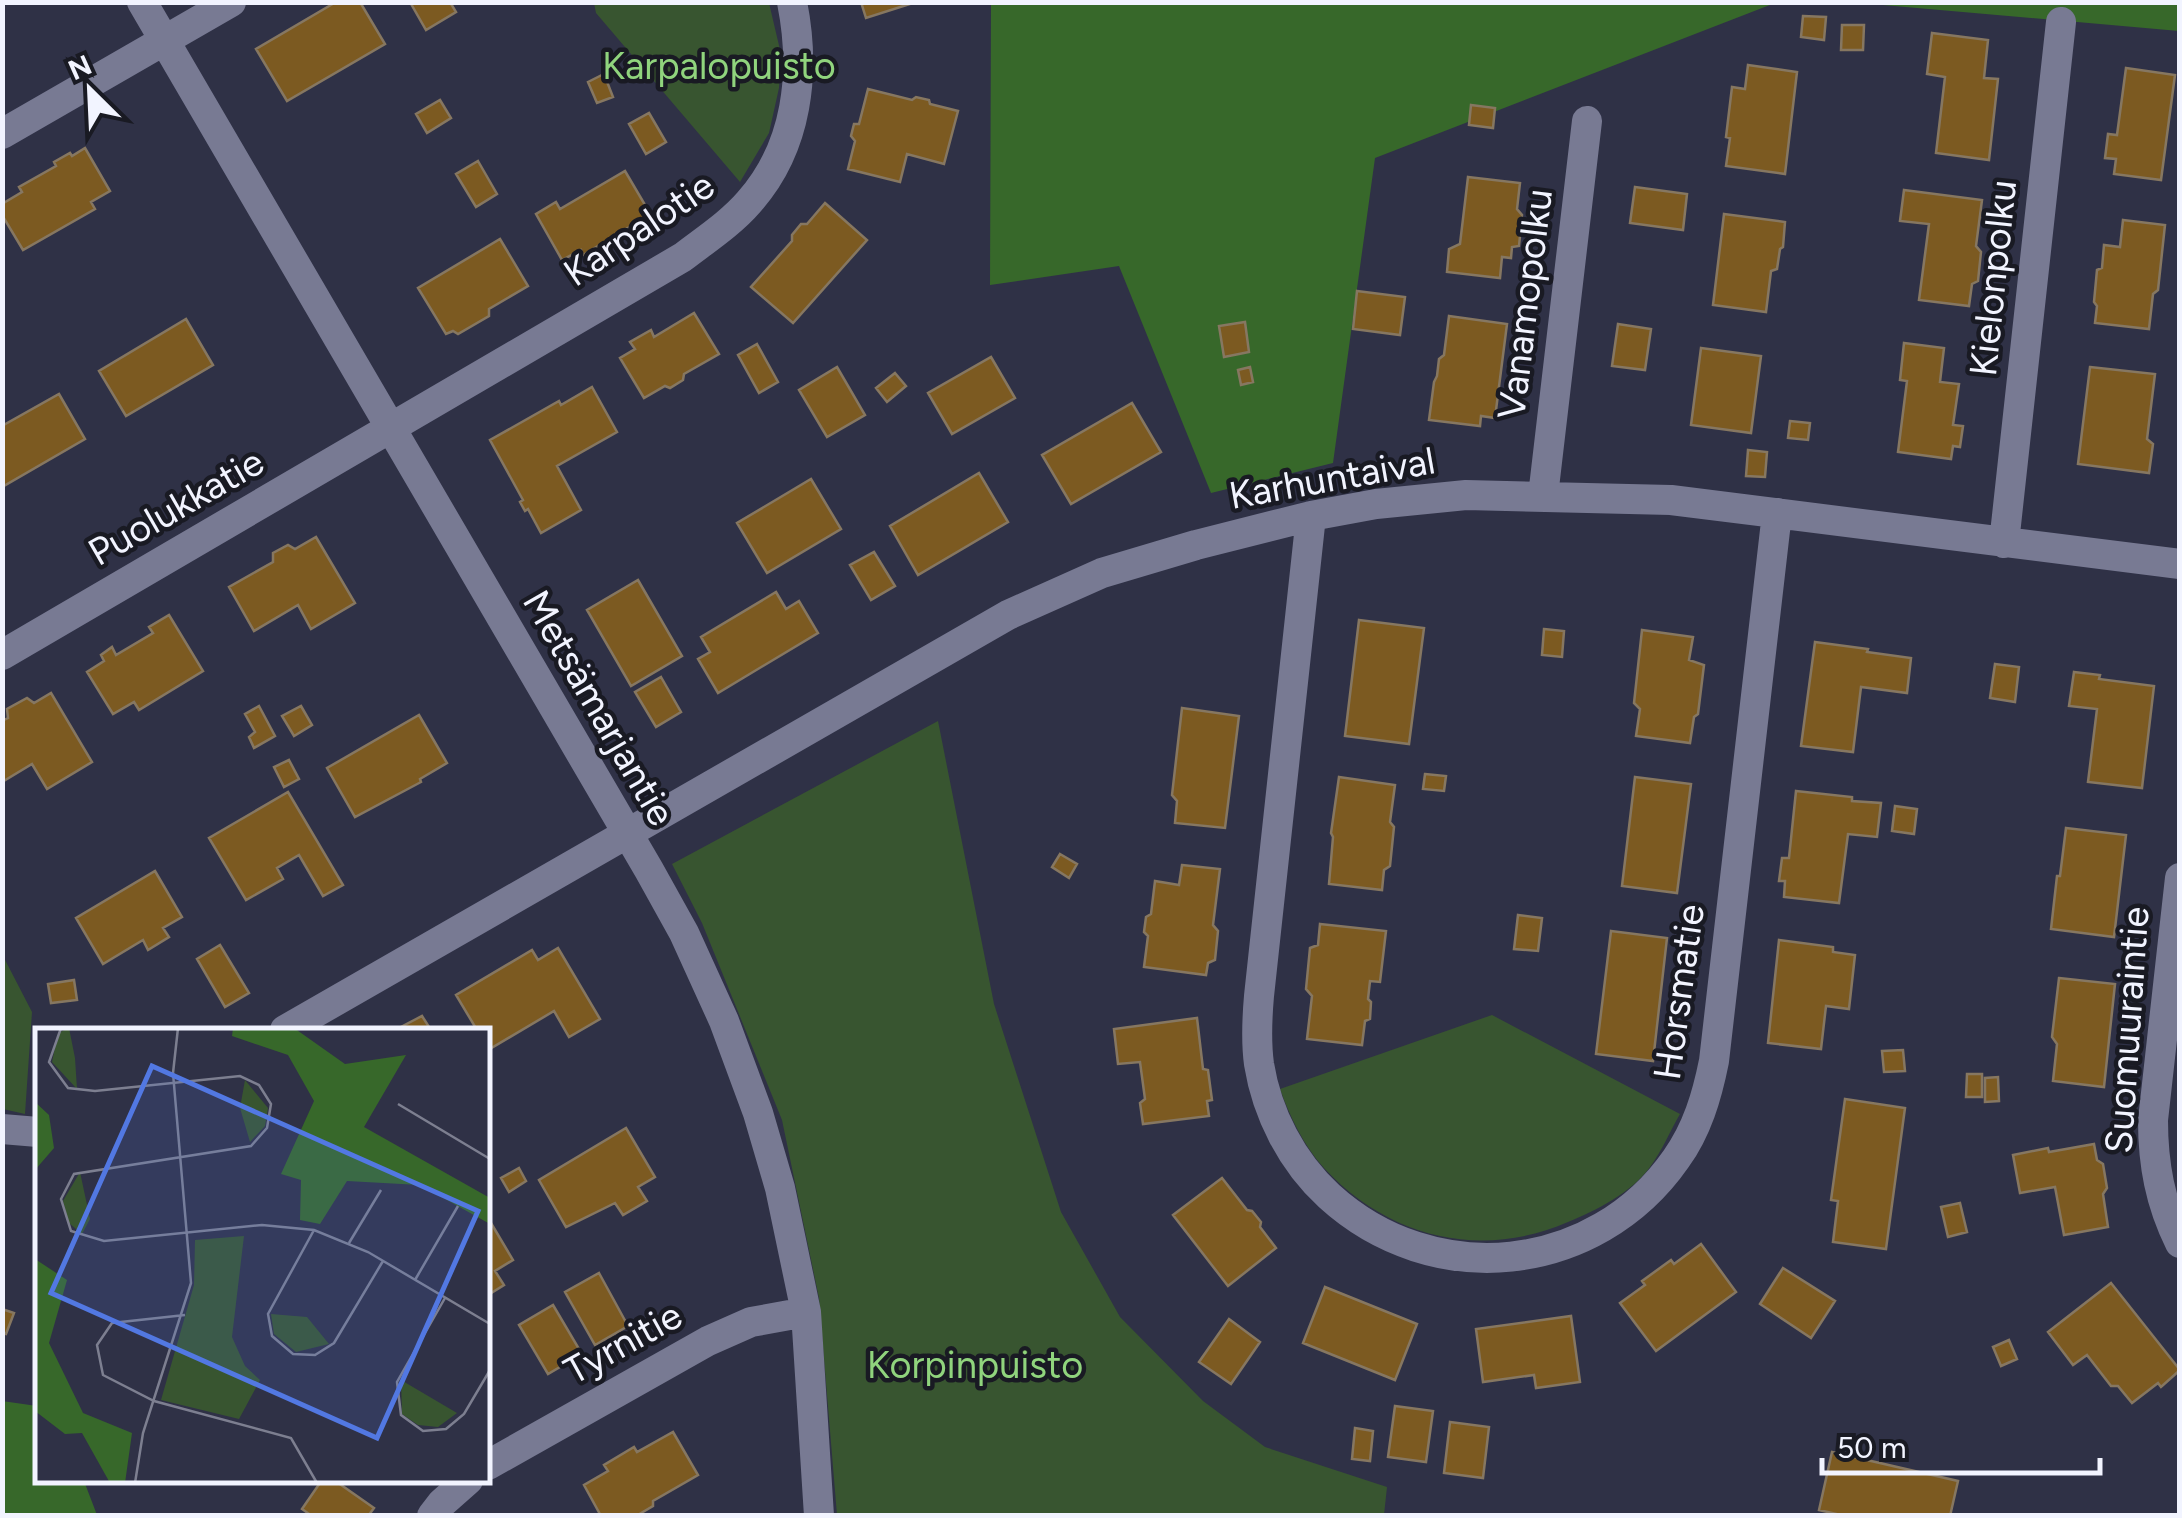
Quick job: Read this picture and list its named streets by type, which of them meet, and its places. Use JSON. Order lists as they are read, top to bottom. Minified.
{"streets":{"street":["Karpalotie","Kielonpolku","Vanamopolku","Karhuntaival","Puolukkatie","Metsämarjantie","Horsmatie","Suomuuraintie","Tyrnitie"]},"crossings":[["Karpalotie","Puolukkatie"],["Karpalotie","Metsämarjantie"],["Kielonpolku","Karhuntaival"],["Vanamopolku","Karhuntaival"],["Karhuntaival","Metsämarjantie"],["Karhuntaival","Horsmatie"],["Puolukkatie","Metsämarjantie"],["Metsämarjantie","Tyrnitie"]],"parks":["Karpalopuisto","Korpinpuisto"],"scale_bar":"50 m","north":"top left"}
